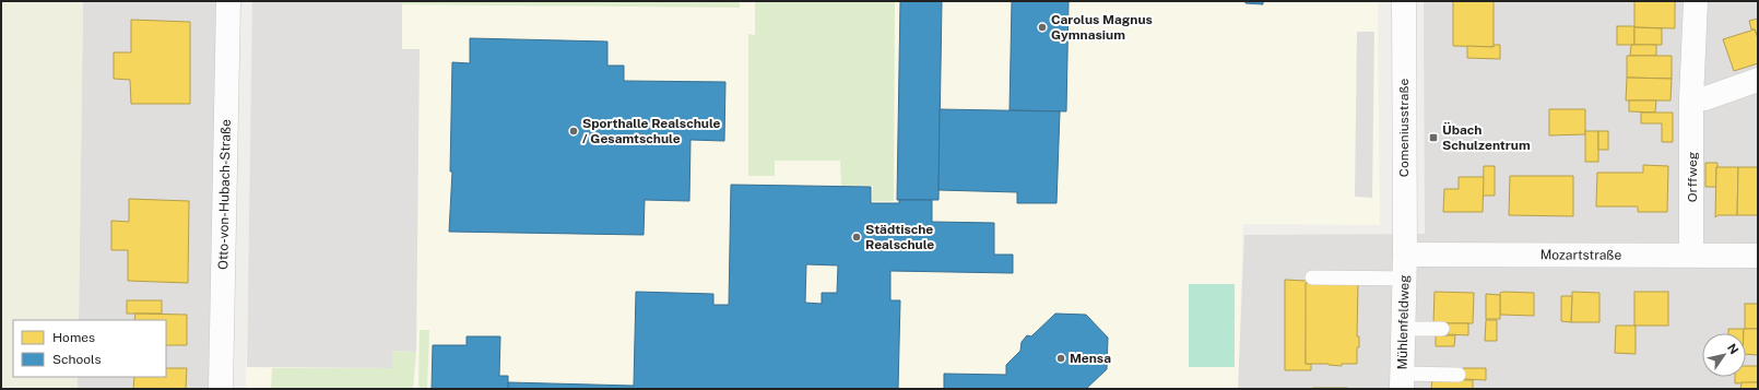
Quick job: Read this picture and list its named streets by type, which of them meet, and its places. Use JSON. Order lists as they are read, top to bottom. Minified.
{"streets":{"street":["Comeniusstraße","Orffweg","Otto-von-Hubach-Straße","Mozartstraße","Mühlenfeldweg"]},"crossings":[["Comeniusstraße","Mozartstraße"],["Comeniusstraße","Mühlenfeldweg"],["Orffweg","Mozartstraße"],["Mozartstraße","Mühlenfeldweg"]],"places":{"other":["Carolus Magnus Gymnasium","Sporthalle Realschule / Gesamtschule","Städtische Realschule","Mensa"],"transit":["Übach Schulzentrum"]},"legend":["Homes","Schools"],"north":"top right"}
